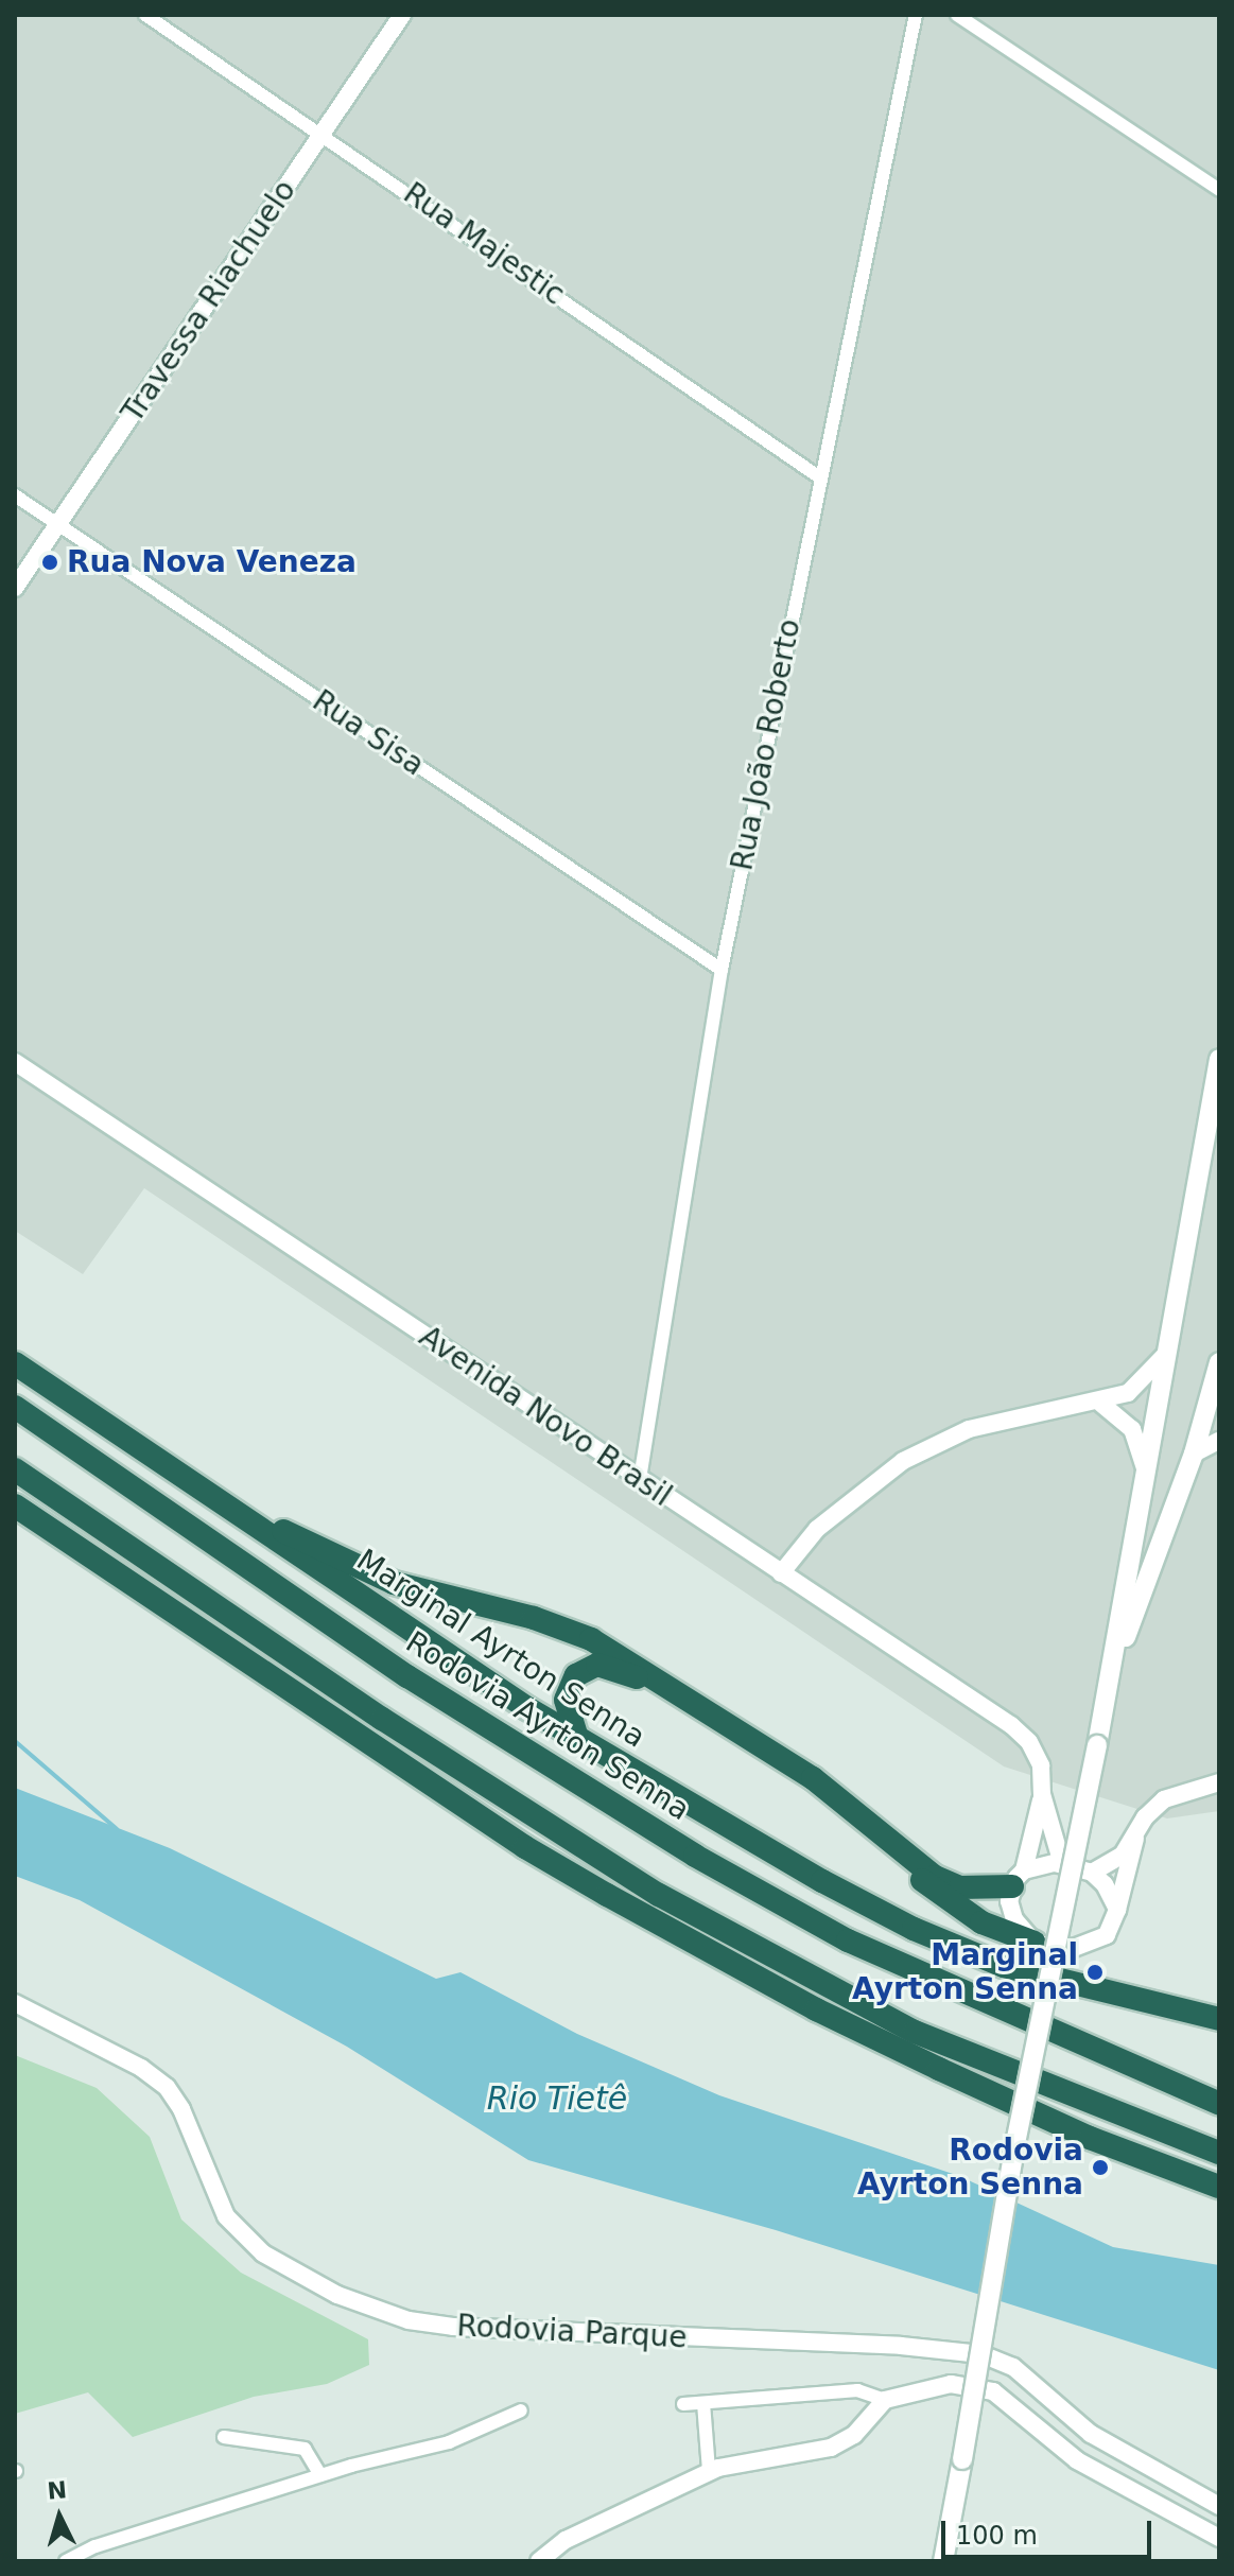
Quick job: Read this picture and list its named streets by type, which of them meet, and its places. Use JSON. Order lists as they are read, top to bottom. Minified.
{"streets":{"highway":["Marginal Ayrton Senna","Rodovia Ayrton Senna"],"street":["Rua Majestic","Travessa Riachuelo","Rua Sisa","Rua João Roberto","Avenida Novo Brasil","Rodovia Parque"]},"crossings":[["Rua Majestic","Travessa Riachuelo"],["Rua Majestic","Rua João Roberto"],["Travessa Riachuelo","Rua Sisa"],["Rua Sisa","Rua João Roberto"],["Rua João Roberto","Avenida Novo Brasil"]],"water":["Rio Tietê"],"places":["Rua Nova Veneza","Marginal Ayrton Senna","Rodovia Ayrton Senna"],"scale_bar":"100 m","north":"top"}
